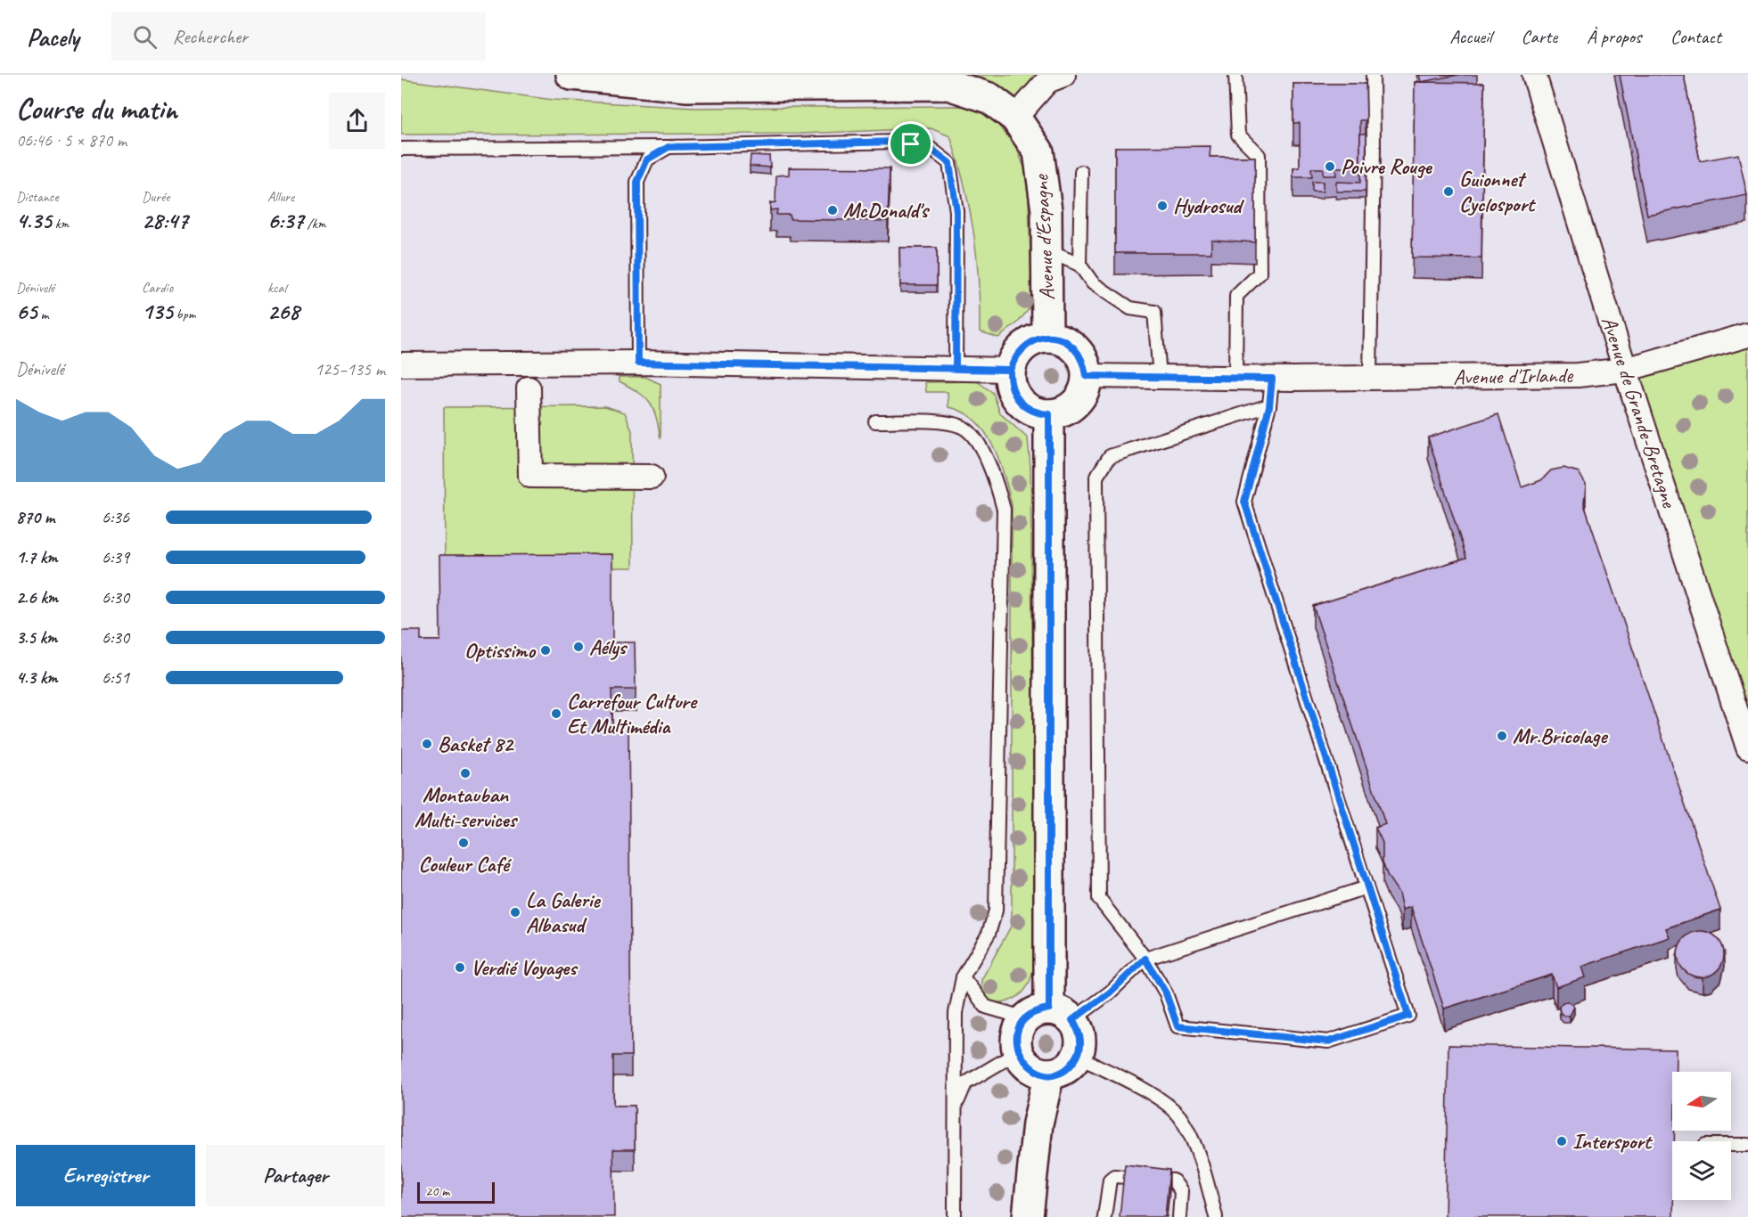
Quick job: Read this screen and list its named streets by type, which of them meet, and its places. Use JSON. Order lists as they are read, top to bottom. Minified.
{"streets":{"street":["Avenue d'Espagne","Avenue d'Irlande","Avenue de Grande-Bretagne"]},"crossings":[["Avenue d'Espagne","Avenue d'Irlande"],["Avenue d'Irlande","Avenue de Grande-Bretagne"]],"places":["Poivre Rouge","Guionnet Cyclosport","Hydrosud","McDonald's","Aélys","Optissimo","Carrefour Culture Et Multimédia","Mr.Bricolage","Basket 82","Montauban Multi-services","Couleur Café","La Galerie Albasud","Verdié Voyages","Intersport"],"scale_bar":"20 m","north":"left","page":{"header":"Pacely","search":"Rechercher","nav":["Accueil","Carte","À propos","Contact"],"heading":["Course du matin","06:46 · 5 × 870 m"],"stats":[["Distance","4.35 km"],["Durée","28:47"],["Allure","6:37 /km"],["Dénivelé","65 m"],["Cardio","135 bpm"],["kcal","268"]],"chart":["Dénivelé","125–135 m"],"list":[{"name":"870 m","note":"6:36"},{"name":"1.7 km","note":"6:39"},{"name":"2.6 km","note":"6:30"},{"name":"3.5 km","note":"6:30"},{"name":"4.3 km","note":"6:51"}],"buttons":["Enregistrer","Partager"],"scale":"20 m"}}
